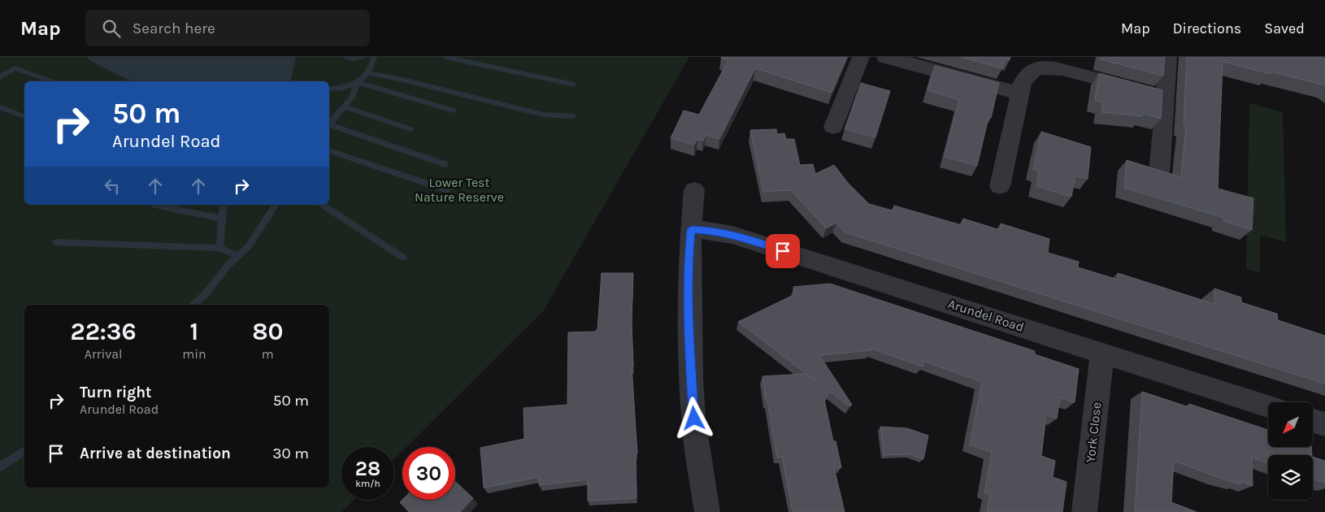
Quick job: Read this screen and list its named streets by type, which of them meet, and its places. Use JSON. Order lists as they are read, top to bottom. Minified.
{"streets":{"street":["Arundel Road","York Close"]},"crossings":[["Arundel Road","York Close"]],"parks":["Lower Test Nature Reserve"],"north":"bottom left","page":{"header":"Map","search":"Search here","nav":["Map","Directions","Saved"],"turn":["50 m","Arundel Road"],"eta":["22:36","Arrival","1","min","80","m"],"list":[{"name":"Turn right","note":"Arundel Road","value":"50 m"},{"name":"Arrive at destination","value":"30 m"}],"speed":"28 km/h","limit":"30"}}
